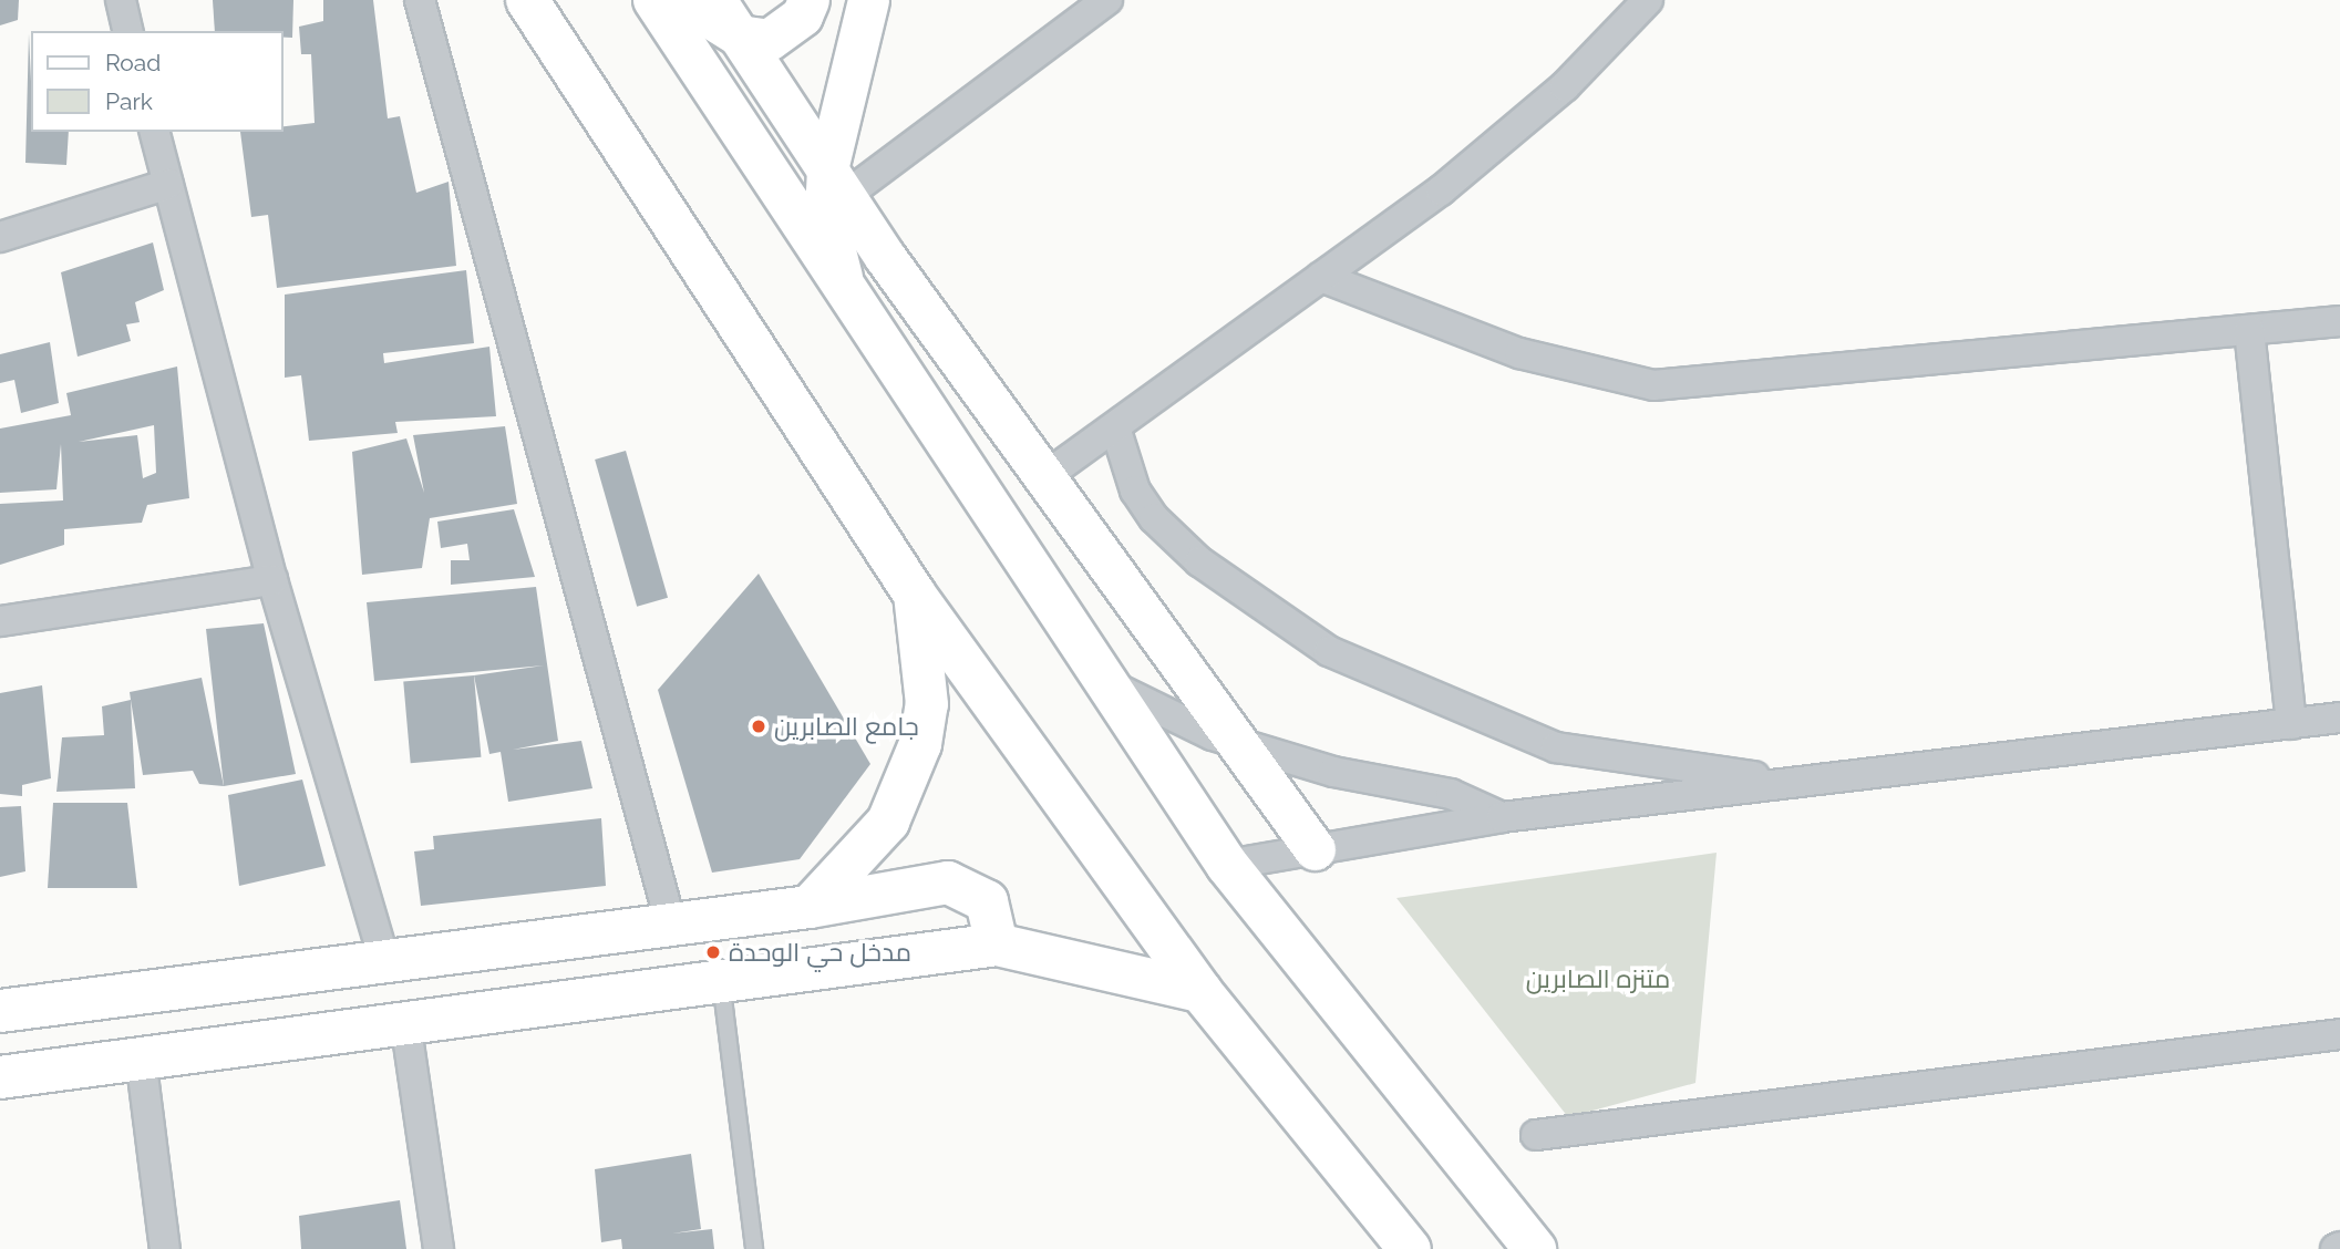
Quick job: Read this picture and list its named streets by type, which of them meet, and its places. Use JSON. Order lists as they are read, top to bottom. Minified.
{"parks":["متنزه الصابرين"],"places":["جامع الصابرين","مدخل حي الوحدة"],"legend":["Road","Park"]}
